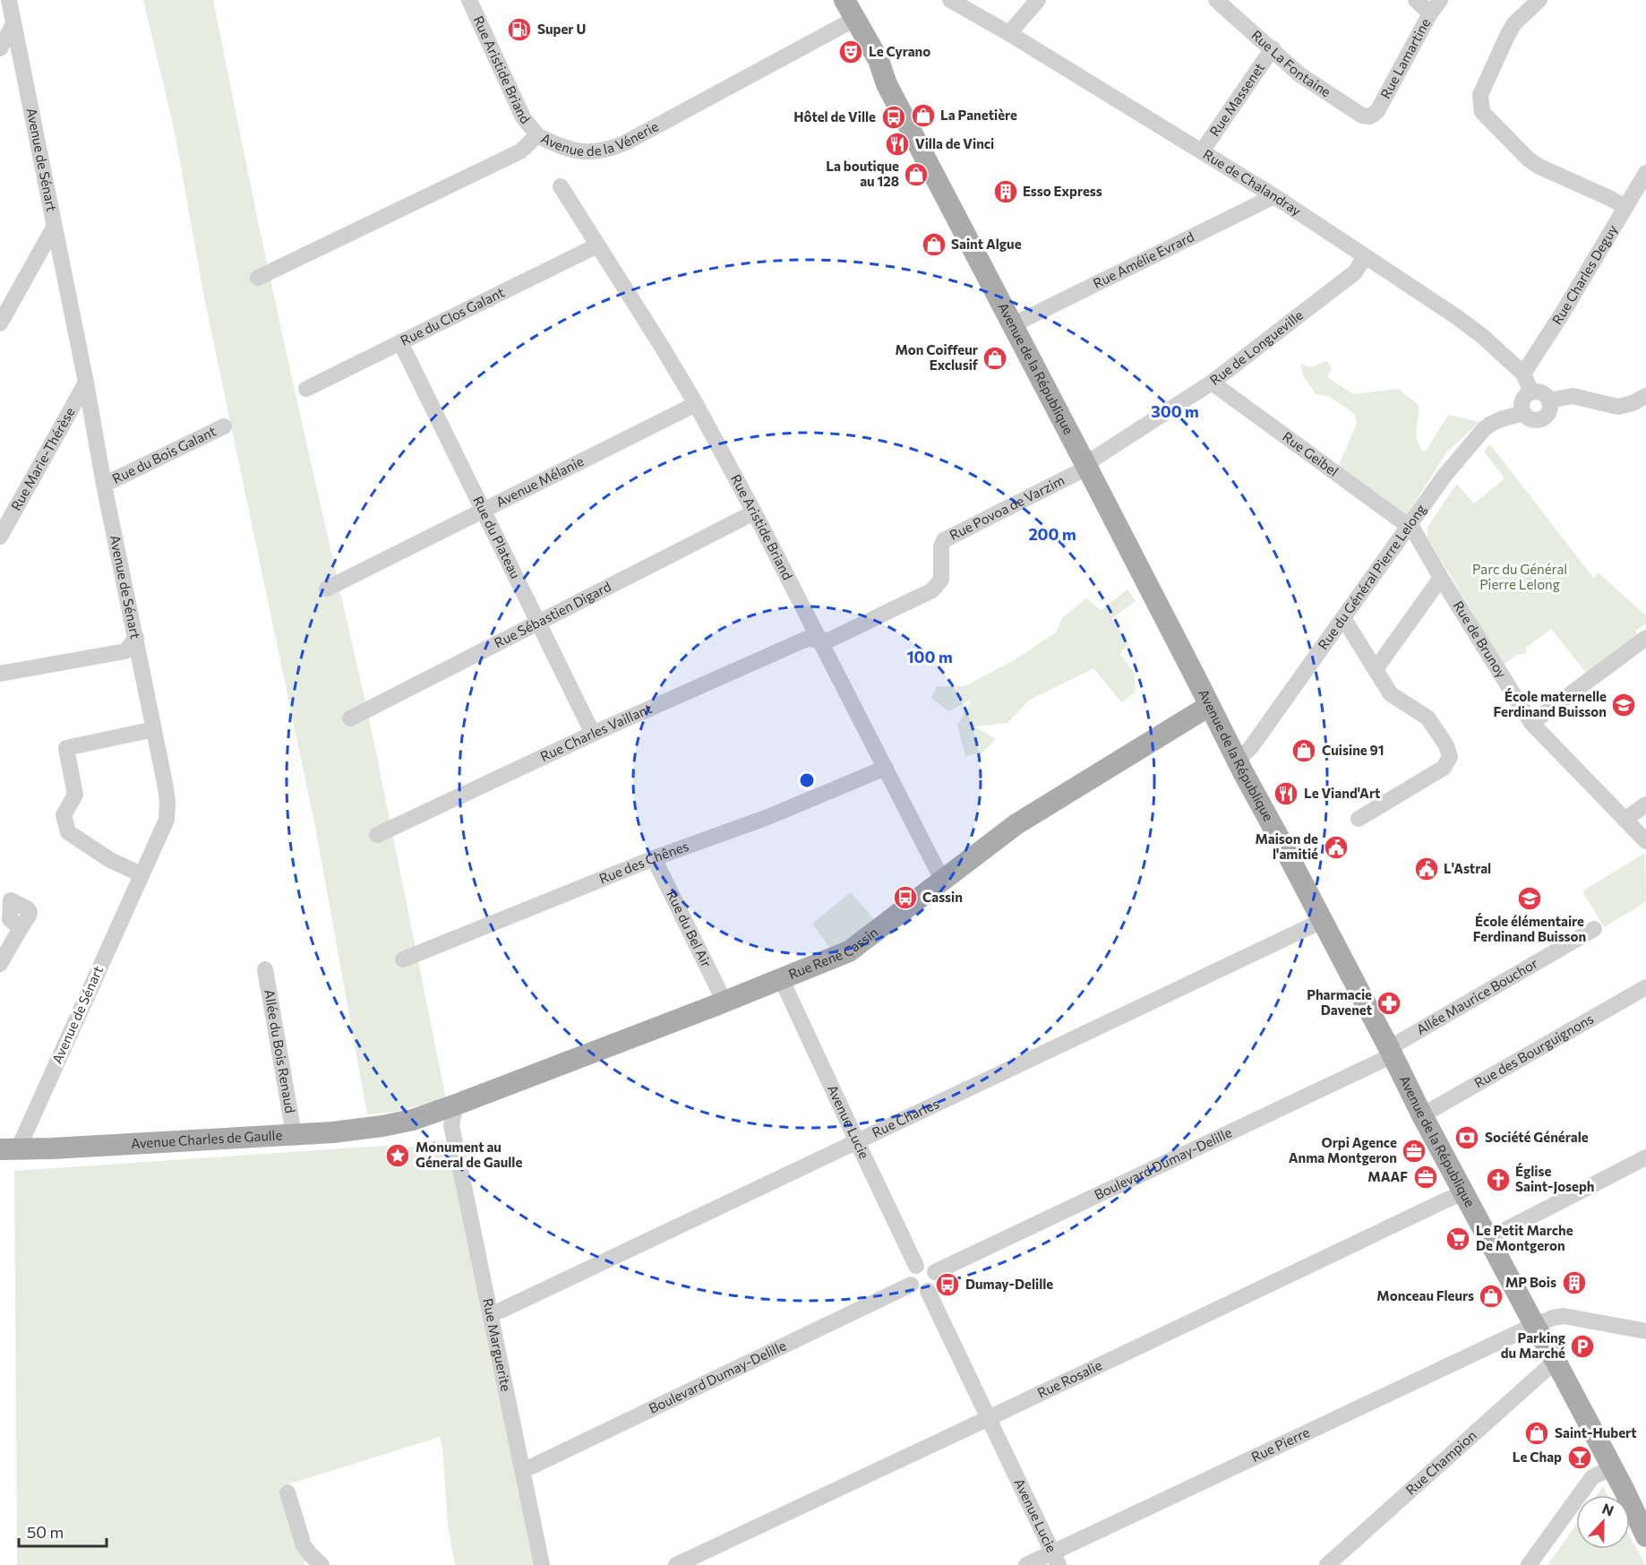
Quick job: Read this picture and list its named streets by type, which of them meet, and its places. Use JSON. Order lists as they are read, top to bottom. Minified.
{"streets":{"main road":["Avenue de la République","Rue René Cassin","Avenue Charles de Gaulle"],"street":["Rue Lamartine","Rue La Fontaine","Rue Aristide Briand","Rue Massenet","Avenue de la Vénerie","Avenue de Sénart","Rue de Chalandray","Rue Amélie Evrard","Rue Charles Deguy","Rue du Clos Galant","Rue de Longueville","Rue du Bois Galant","Rue Geibel","Rue Marie-Thérèse","Avenue Mélanie","Rue Povoa de Varzim","Rue du Plateau","Rue du Général Pierre Lelong","Rue Sébastien Digard","Rue de Brunoy","Rue Charles Vaillant","Rue des Chênes","Rue du Bel Air","Allée Maurice Bouchor","Allée du Bois Renaud","Rue des Bourguignons","Rue Charles","Avenue Lucie","Boulevard Dumay-Delille","Rue Marguerite","Rue Rosalie","Rue Pierre","Rue Champion"]},"crossings":[["Rue Lamartine","Rue La Fontaine"],["Rue La Fontaine","Rue Massenet"],["Rue Aristide Briand","Avenue de la Vénerie"],["Rue Aristide Briand","Rue du Clos Galant"],["Rue Aristide Briand","Avenue Mélanie"],["Rue Aristide Briand","Rue Povoa de Varzim"],["Rue Aristide Briand","Rue Sébastien Digard"],["Rue Aristide Briand","Rue Charles Vaillant"],["Rue Aristide Briand","Rue des Chênes"],["Rue Aristide Briand","Rue René Cassin"],["Rue Massenet","Rue de Chalandray"],["Avenue de la Vénerie","Avenue de la République"],["Avenue de Sénart","Rue du Bois Galant"],["Avenue de Sénart","Rue Marie-Thérèse"],["Avenue de Sénart","Avenue Charles de Gaulle"],["Rue de Chalandray","Rue Amélie Evrard"],["Rue de Chalandray","Rue Charles Deguy"],["Rue de Chalandray","Rue de Longueville"],["Rue de Chalandray","Rue du Général Pierre Lelong"],["Rue Amélie Evrard","Avenue de la République"],["Rue du Clos Galant","Rue du Plateau"],["Rue de Longueville","Avenue de la République"],["Rue de Longueville","Rue Geibel"],["Rue de Longueville","Rue Povoa de Varzim"],["Avenue de la République","Rue Povoa de Varzim"],["Avenue de la République","Rue du Général Pierre Lelong"],["Avenue de la République","Rue René Cassin"],["Avenue de la République","Allée Maurice Bouchor"],["Avenue de la République","Rue des Bourguignons"],["Avenue de la République","Rue Charles"],["Avenue de la République","Boulevard Dumay-Delille"],["Avenue de la République","Rue Rosalie"],["Avenue de la République","Rue Pierre"],["Avenue de la République","Rue Champion"],["Rue Geibel","Rue du Général Pierre Lelong"],["Rue Geibel","Rue de Brunoy"],["Avenue Mélanie","Rue du Plateau"],["Rue Povoa de Varzim","Rue Charles Vaillant"],["Rue du Plateau","Rue Sébastien Digard"],["Rue du Plateau","Rue Charles Vaillant"],["Rue du Général Pierre Lelong","Rue de Brunoy"],["Rue des Chênes","Rue du Bel Air"],["Rue du Bel Air","Rue René Cassin"],["Rue René Cassin","Avenue Lucie"],["Rue René Cassin","Avenue Charles de Gaulle"],["Allée Maurice Bouchor","Boulevard Dumay-Delille"],["Allée du Bois Renaud","Avenue Charles de Gaulle"],["Rue Charles","Avenue Lucie"],["Rue Charles","Rue Marguerite"],["Avenue Lucie","Boulevard Dumay-Delille"],["Avenue Lucie","Rue Rosalie"],["Avenue Lucie","Rue Pierre"],["Boulevard Dumay-Delille","Rue Marguerite"]],"parks":["Parc du Général Pierre Lelong"],"places":{"fuel station":["Super U"],"theatre":["Le Cyrano"],"shop":["La Panetière","La boutique au 128","Saint Algue","Mon Coiffeur Exclusif","Cuisine 91","Monceau Fleurs","Saint-Hubert"],"bus stop":["Hôtel de Ville","Cassin","Dumay-Delille"],"restaurant":["Villa de Vinci","Le Viand'Art"],"building":["Esso Express","MP Bois"],"school or university":["École maternelle Ferdinand Buisson","École élémentaire Ferdinand Buisson"],"public building":["Maison de l'amitié","L'Astral"],"pharmacy":["Pharmacie Davenet"],"bank":["Société Générale"],"office":["Orpi Agence Anma Montgeron","MAAF"],"place":["Monument au Géneral de Gaulle"],"church":["Église Saint-Joseph"],"supermarket":["Le Petit Marche De Montgeron"],"parking":["Parking du Marché"],"bar":["Le Chap"]},"scale_bar":"50 m","north":"top","rings":["300 m","200 m","100 m"]}
